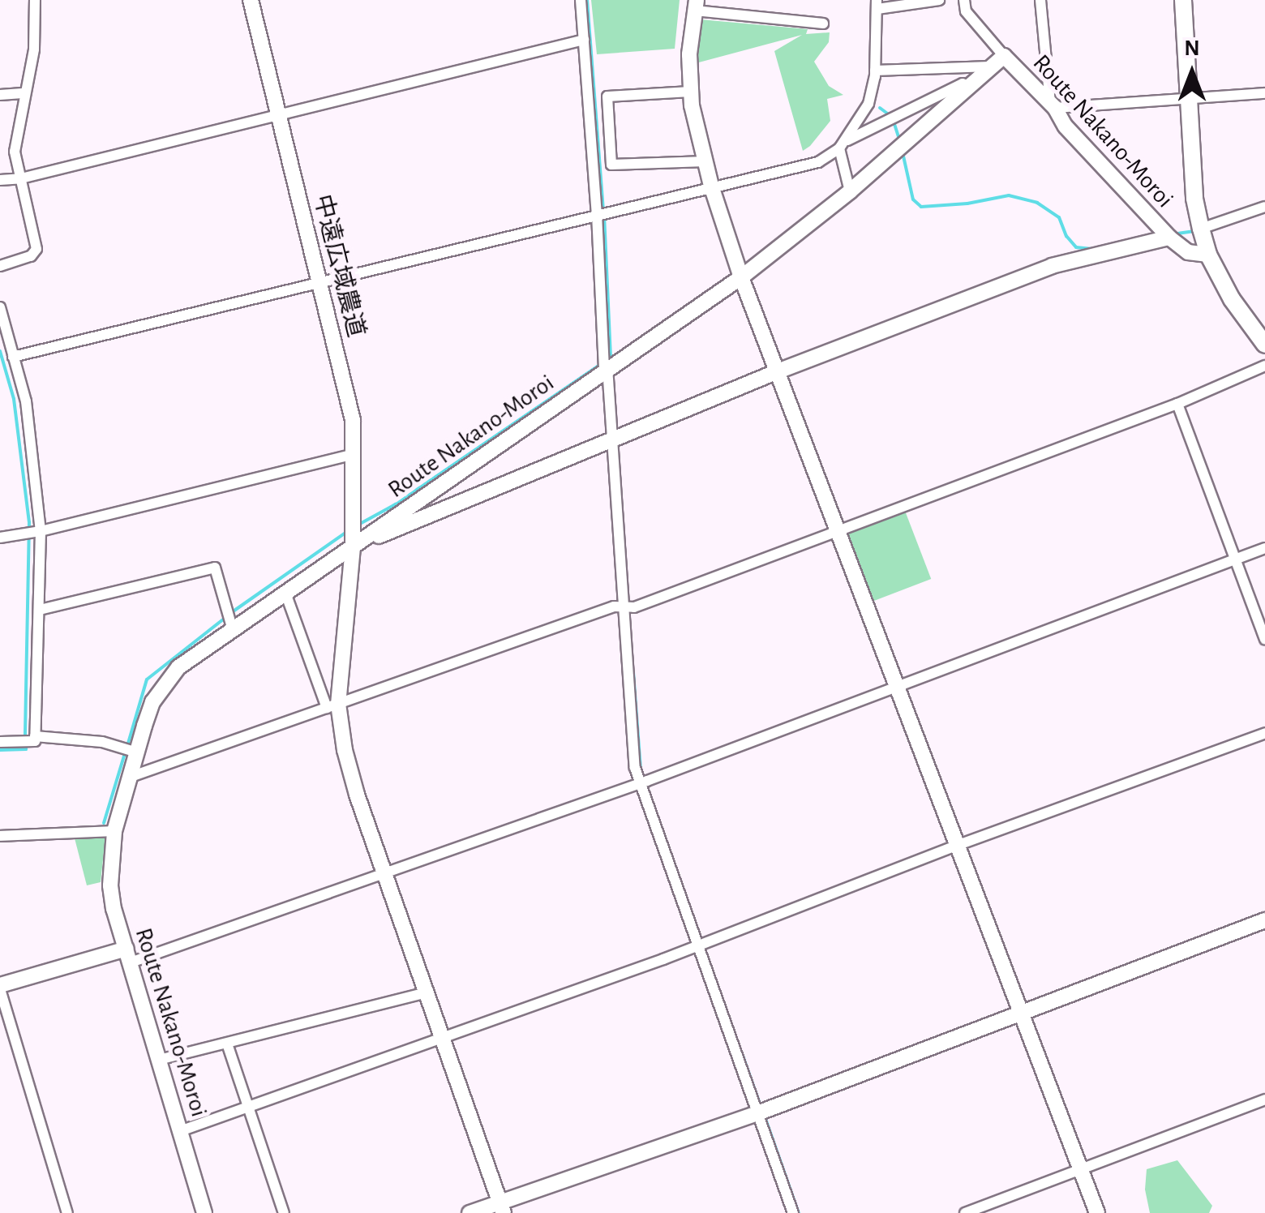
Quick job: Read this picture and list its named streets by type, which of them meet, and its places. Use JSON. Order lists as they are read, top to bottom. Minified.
{"streets":{"street":["Route Nakano-Moroi","中遠広域農道"]},"crossings":[["Route Nakano-Moroi","中遠広域農道"]],"north":"top"}
